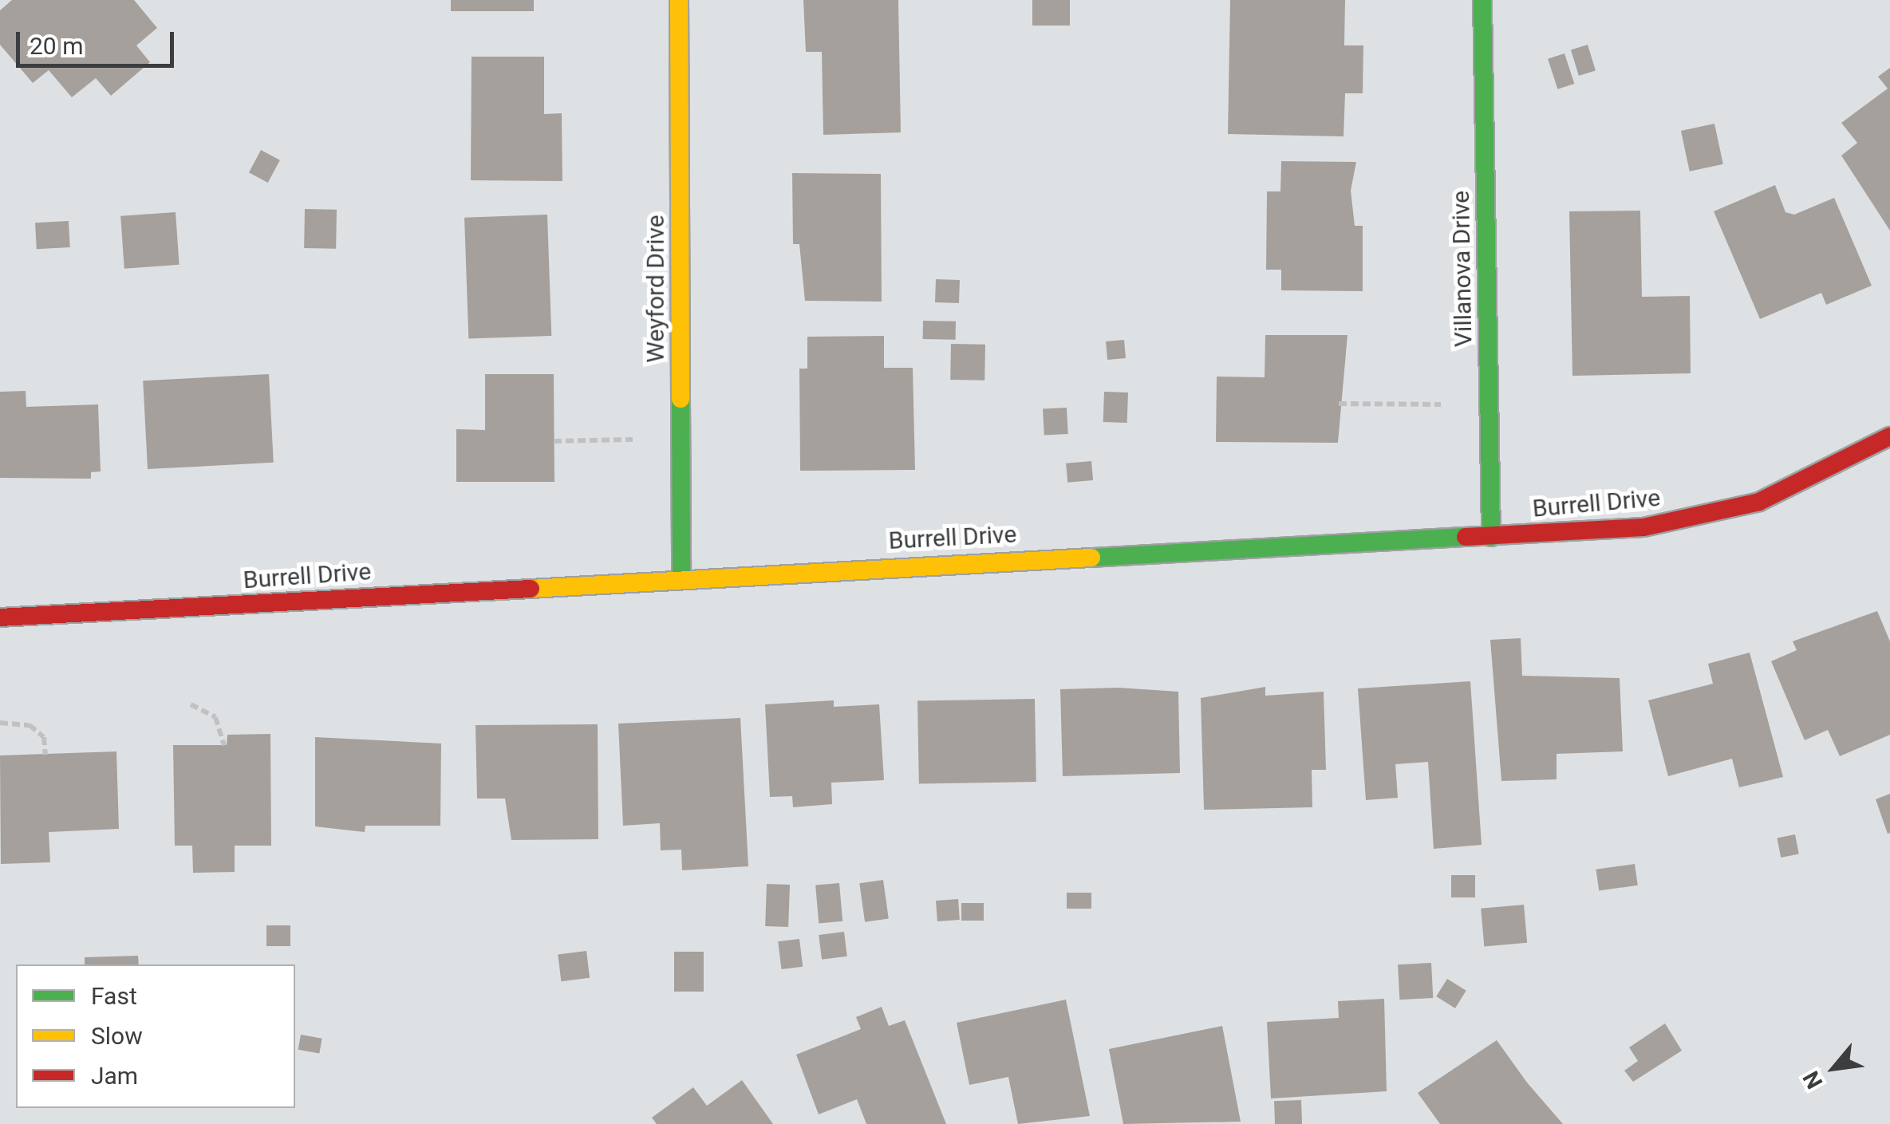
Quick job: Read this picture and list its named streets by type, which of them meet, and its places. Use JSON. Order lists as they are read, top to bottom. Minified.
{"streets":{"street":["Villanova Drive","Weyford Drive","Burrell Drive"]},"crossings":[["Villanova Drive","Burrell Drive"],["Weyford Drive","Burrell Drive"]],"legend":["Fast","Slow","Jam"],"scale_bar":"20 m","north":"bottom left"}
